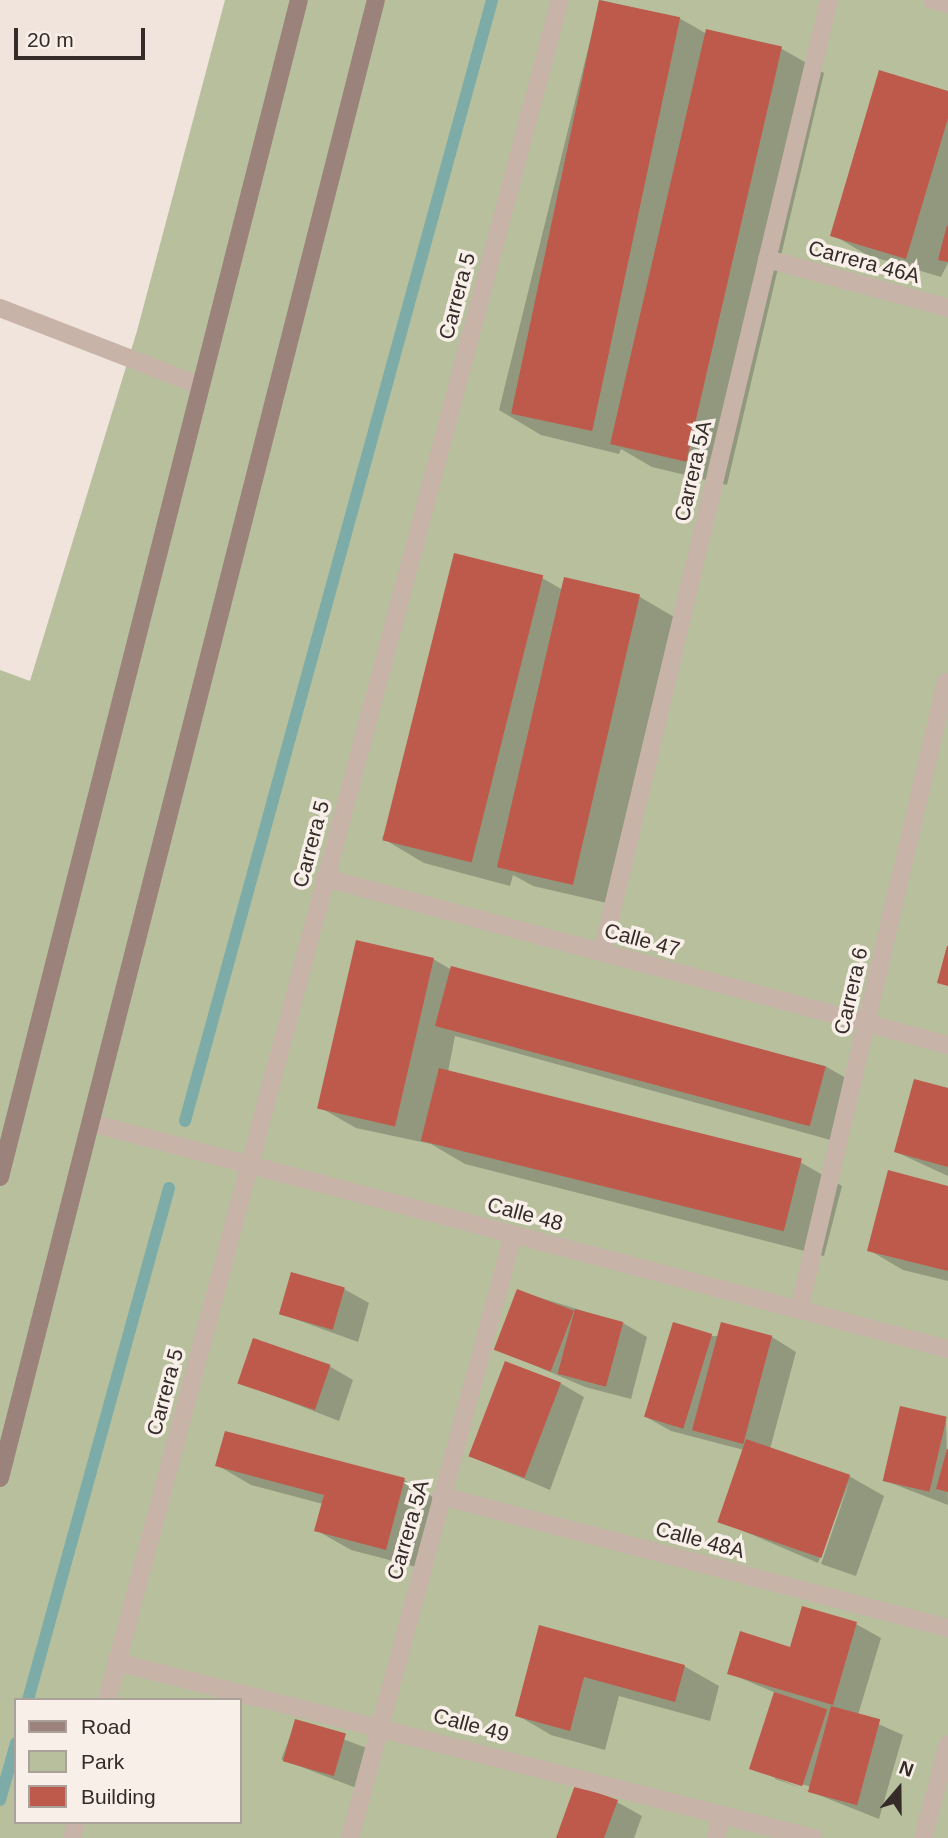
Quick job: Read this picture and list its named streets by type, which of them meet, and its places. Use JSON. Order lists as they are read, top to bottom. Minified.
{"streets":{"street":["Carrera 46A","Carrera 5","Carrera 5A","Calle 47","Carrera 6","Calle 48","Calle 48A","Calle 49"]},"crossings":[["Carrera 46A","Carrera 5A"],["Carrera 5","Calle 47"],["Carrera 5","Calle 48"],["Carrera 5","Calle 49"],["Carrera 5A","Calle 47"],["Carrera 5A","Calle 48"],["Carrera 5A","Calle 48A"],["Carrera 5A","Calle 49"],["Calle 47","Carrera 6"],["Carrera 6","Calle 48"]],"legend":["Road","Park","Building"],"scale_bar":"20 m","north":"top"}
